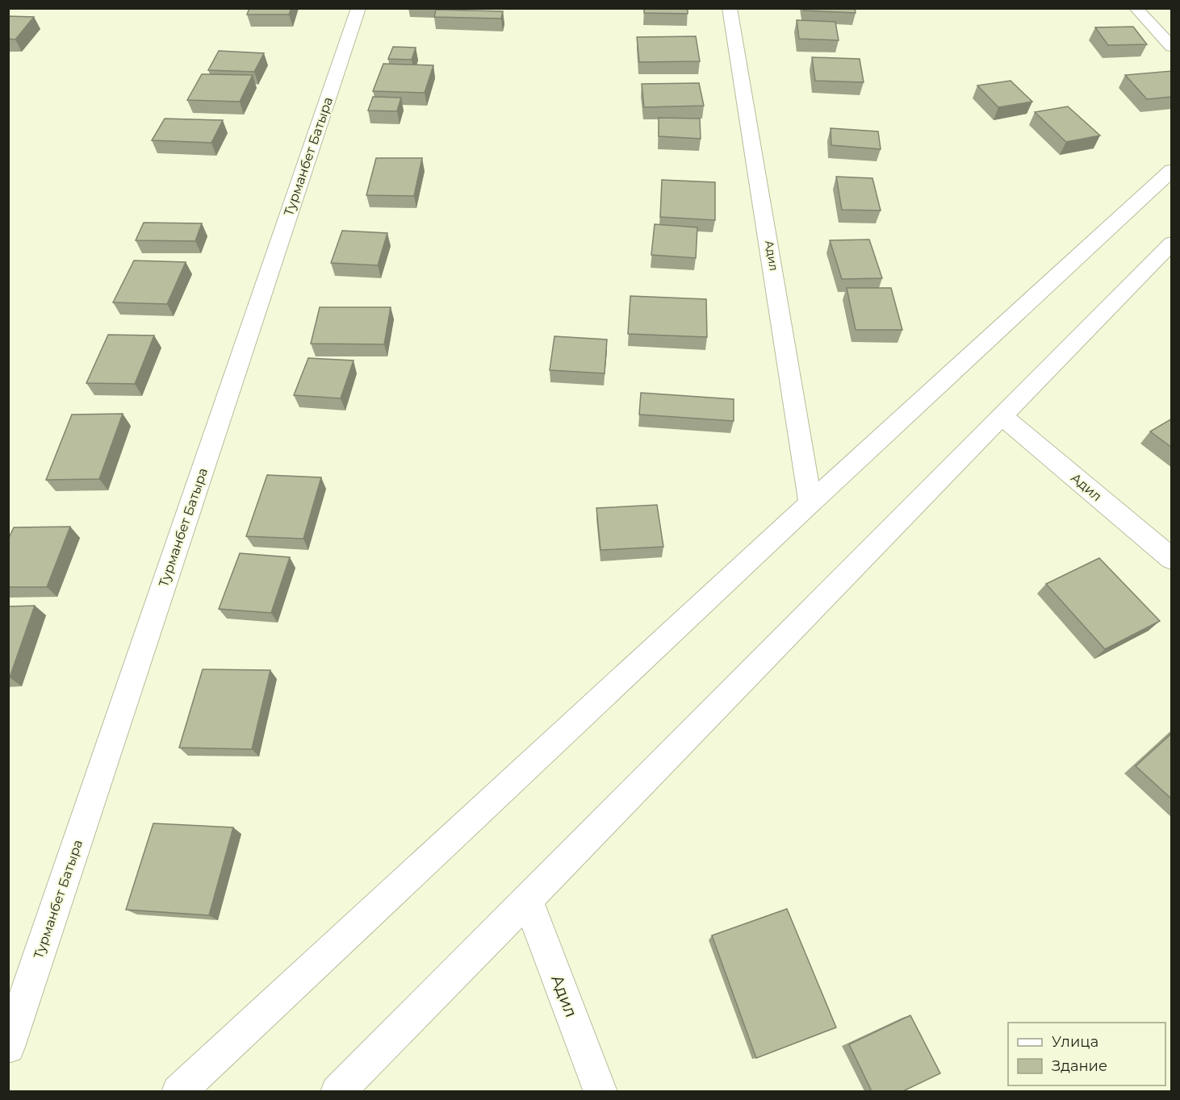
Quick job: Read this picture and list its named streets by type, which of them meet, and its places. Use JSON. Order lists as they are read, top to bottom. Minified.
{"streets":{"street":["Турманбет Батыра","Адил"]},"legend":["Улица","Здание"]}
